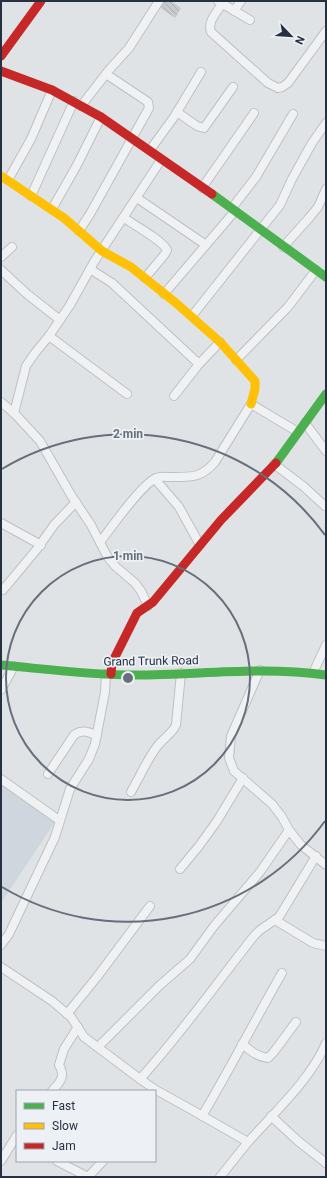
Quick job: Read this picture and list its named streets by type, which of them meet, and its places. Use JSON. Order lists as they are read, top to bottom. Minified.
{"streets":{"street":["Grand Trunk Road"]},"legend":["Fast","Slow","Jam"],"north":"bottom right","rings":["2 min","1 min"]}
